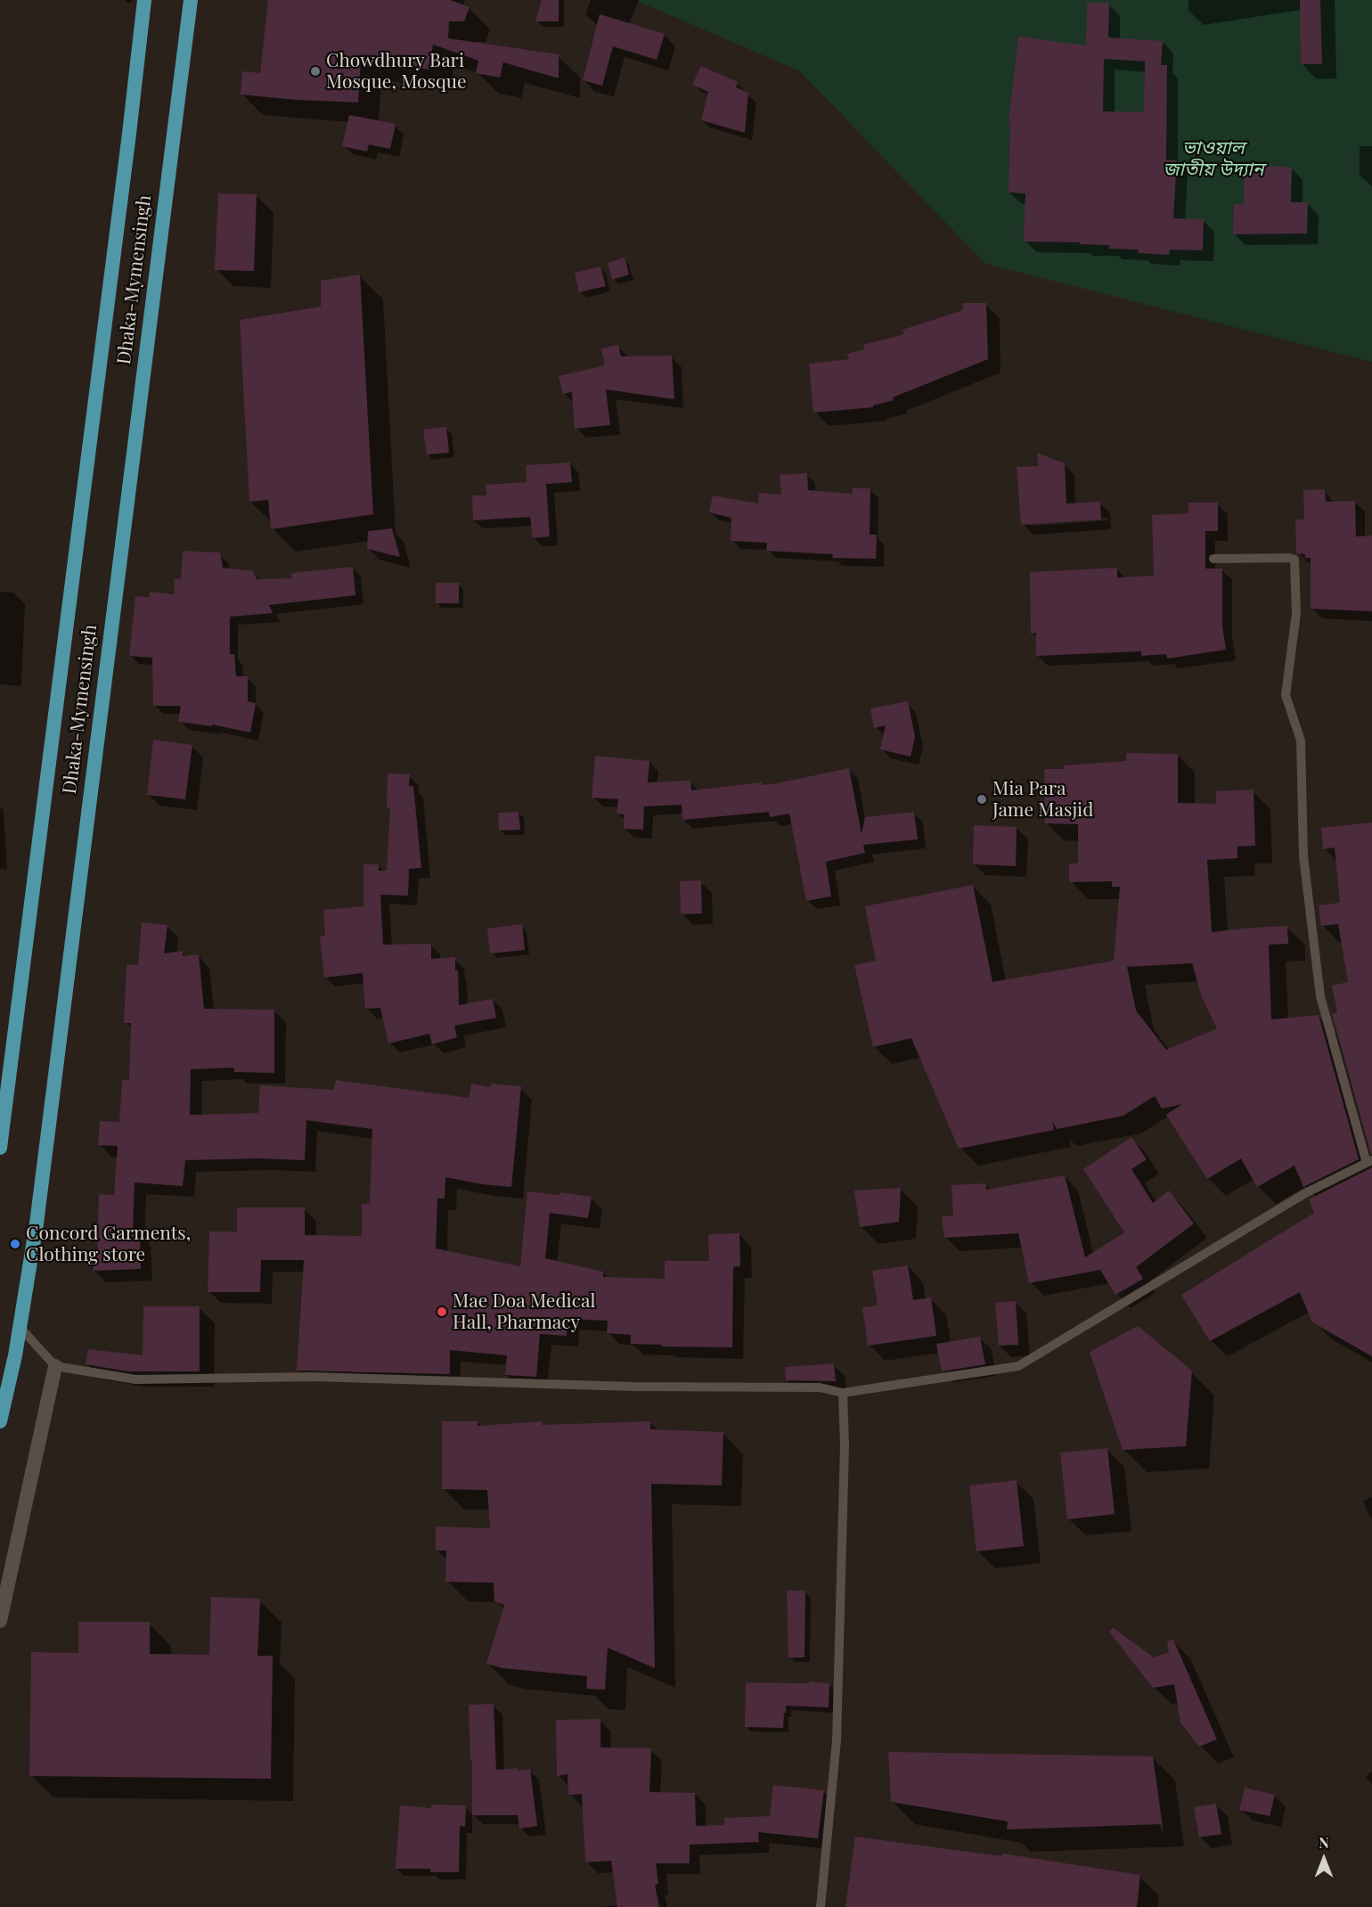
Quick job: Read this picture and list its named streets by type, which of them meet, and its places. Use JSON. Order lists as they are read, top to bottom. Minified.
{"streets":{"highway":["Dhaka-Mymensingh"]},"parks":["ভাওয়াল জাতীয় উদ্যান"],"places":["Chowdhury Bari Mosque, Mosque","Mia Para Jame Masjid","Concord Garments, Clothing store","Mae Doa Medical Hall, Pharmacy"],"north":"top"}
